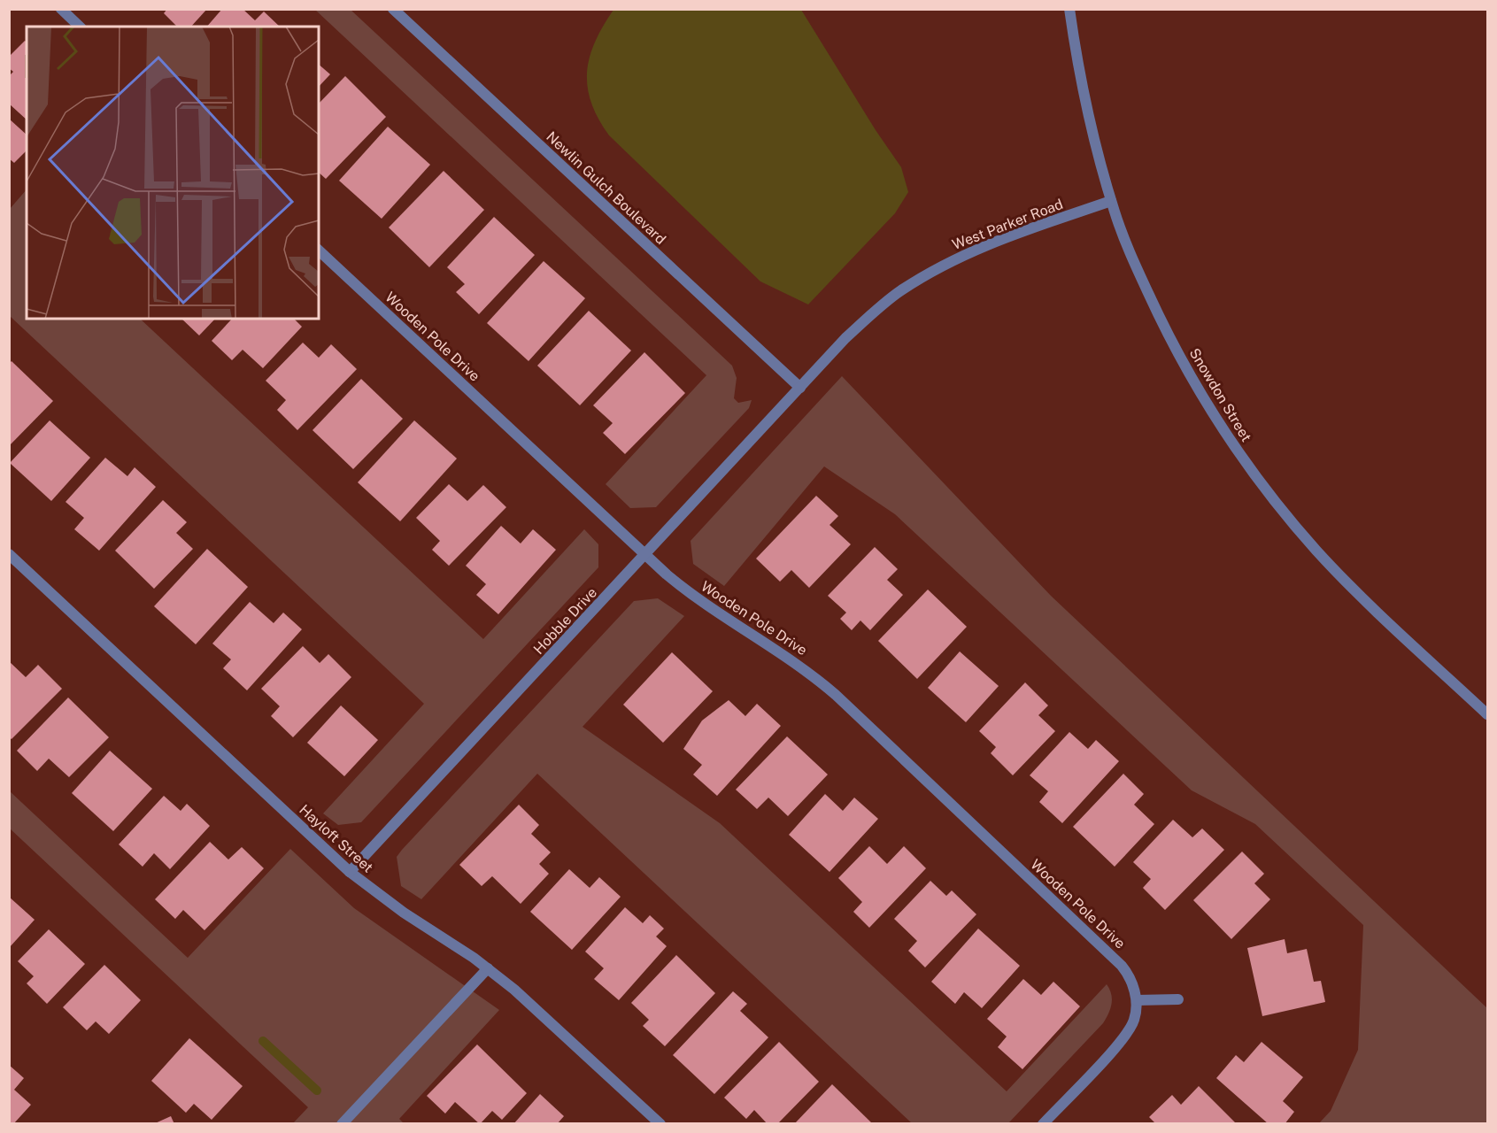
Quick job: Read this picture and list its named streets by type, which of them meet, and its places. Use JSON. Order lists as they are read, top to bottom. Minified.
{"streets":{"street":["Newlin Gulch Boulevard","West Parker Road","Wooden Pole Drive","Snowdon Street","Hobble Drive","Hayloft Street"]},"crossings":[["Newlin Gulch Boulevard","West Parker Road"],["Newlin Gulch Boulevard","Hobble Drive"],["West Parker Road","Snowdon Street"],["West Parker Road","Hobble Drive"],["Wooden Pole Drive","Hobble Drive"],["Hobble Drive","Hayloft Street"]]}
